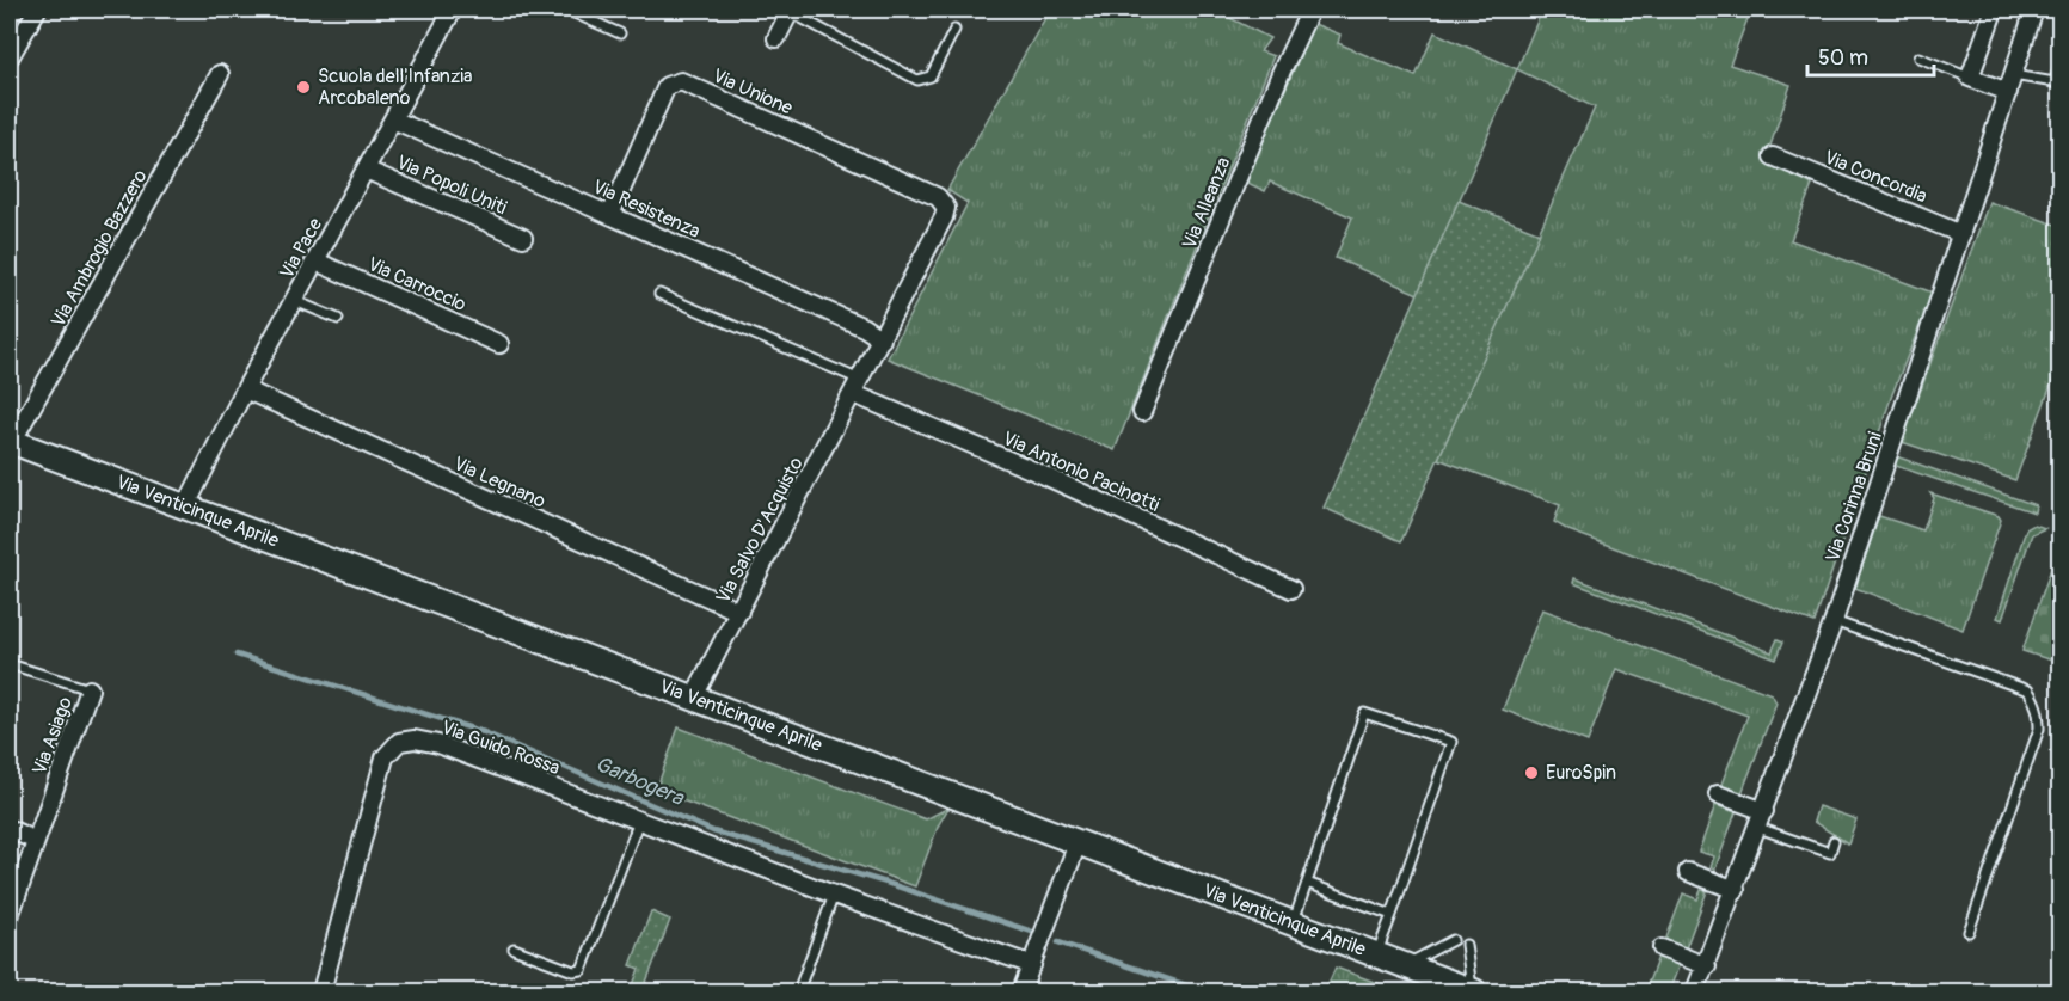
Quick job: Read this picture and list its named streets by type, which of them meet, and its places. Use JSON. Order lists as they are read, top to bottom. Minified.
{"streets":{"street":["Via Unione","Via Concordia","Via Popoli Uniti","Via Alleanza","Via Resistenza","Via Ambrogio Bazzero","Via Pace","Via Carroccio","Via Antonio Pacinotti","Via Legnano","Via Corinna Bruni","Via Venticinque Aprile","Via Salvo D'Acquisto","Via Asiago","Via Guido Rossa"]},"crossings":[["Via Unione","Via Resistenza"],["Via Unione","Via Salvo D'Acquisto"],["Via Concordia","Via Corinna Bruni"],["Via Popoli Uniti","Via Pace"],["Via Resistenza","Via Pace"],["Via Resistenza","Via Salvo D'Acquisto"],["Via Ambrogio Bazzero","Via Venticinque Aprile"],["Via Pace","Via Carroccio"],["Via Pace","Via Legnano"],["Via Pace","Via Venticinque Aprile"],["Via Antonio Pacinotti","Via Salvo D'Acquisto"],["Via Legnano","Via Salvo D'Acquisto"],["Via Venticinque Aprile","Via Salvo D'Acquisto"]],"water":["Garbogera"],"places":["Scuola dell'Infanzia Arcobaleno","EuroSpin"],"scale_bar":"50 m"}
